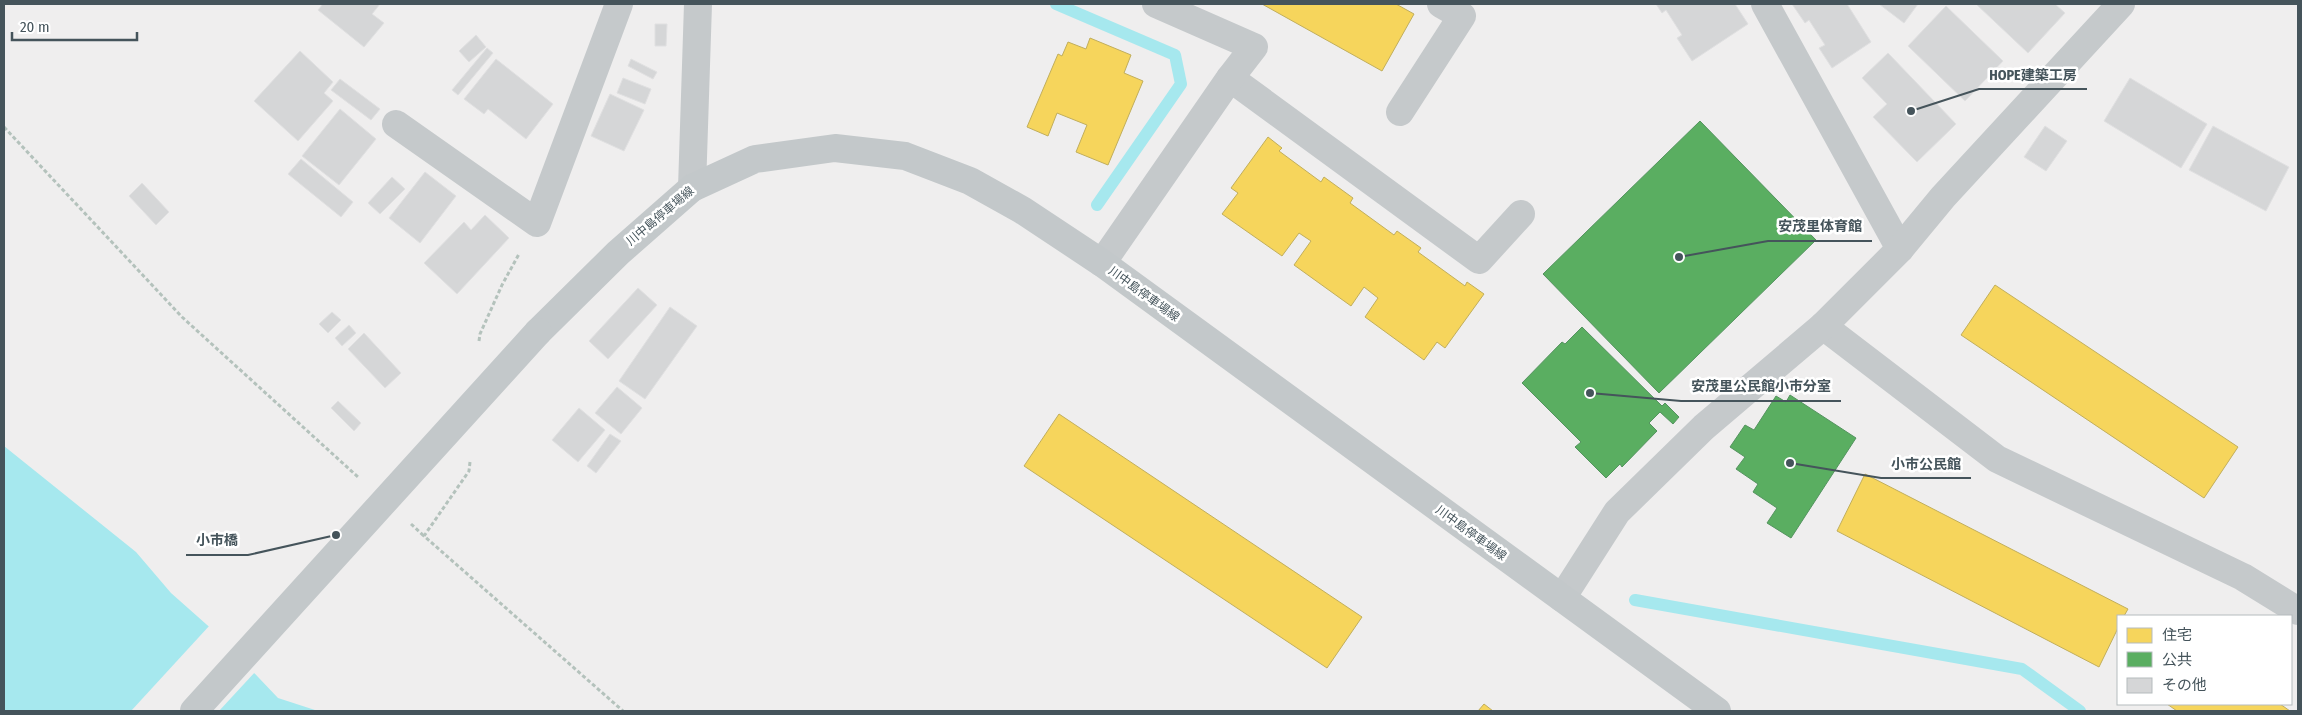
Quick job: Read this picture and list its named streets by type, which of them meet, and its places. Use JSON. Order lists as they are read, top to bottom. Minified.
{"streets":{"main road":["川中島停車場線"]},"places":["HOPE建築工房","安茂里体育館","安茂里公民館小市分室","小市公民館","小市橋"],"legend":["住宅","公共","その他"],"scale_bar":"20 m"}
